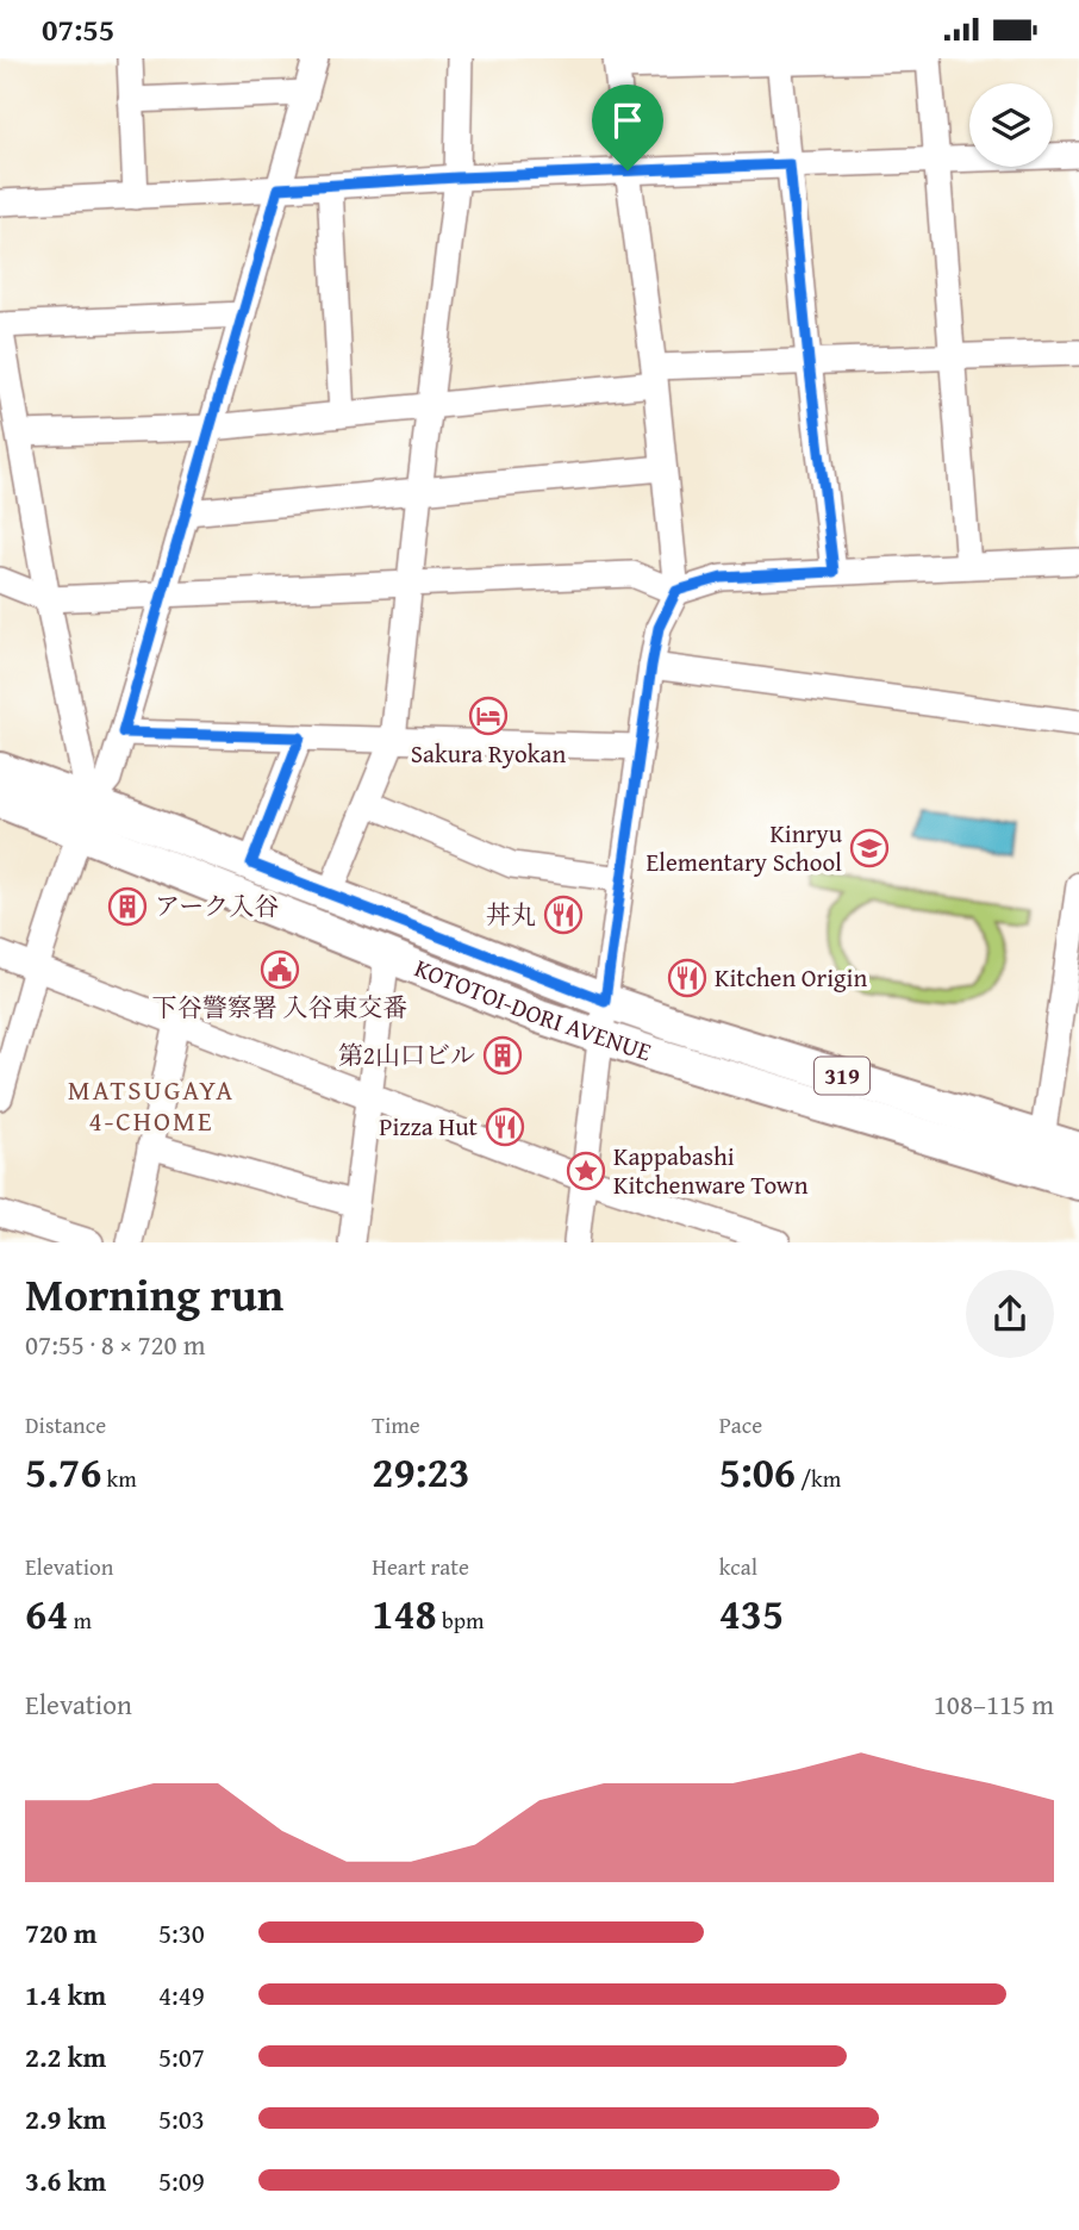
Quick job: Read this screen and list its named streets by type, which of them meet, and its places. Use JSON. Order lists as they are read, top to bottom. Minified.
{"streets":{"main road":["KOTOTOI-DORI AVENUE","319"]},"districts":["MATSUGAYA 4-CHOME"],"places":{"hotel":["Sakura Ryokan"],"school or university":["Kinryu Elementary School"],"building":["アーク入谷","第2山口ビル"],"restaurant":["丼丸","Kitchen Origin","Pizza Hut"],"public building":["下谷警察署 入谷東交番"],"place":["Kappabashi Kitchenware Town"]},"page":{"status":"07:55","heading":["Morning run","07:55 · 8 × 720 m"],"stats":[["Distance","5.76 km"],["Time","29:23"],["Pace","5:06 /km"],["Elevation","64 m"],["Heart rate","148 bpm"],["kcal","435"]],"chart":["Elevation","108–115 m"],"list":[{"name":"720 m","note":"5:30"},{"name":"1.4 km","note":"4:49"},{"name":"2.2 km","note":"5:07"},{"name":"2.9 km","note":"5:03"},{"name":"3.6 km","note":"5:09"}]}}
